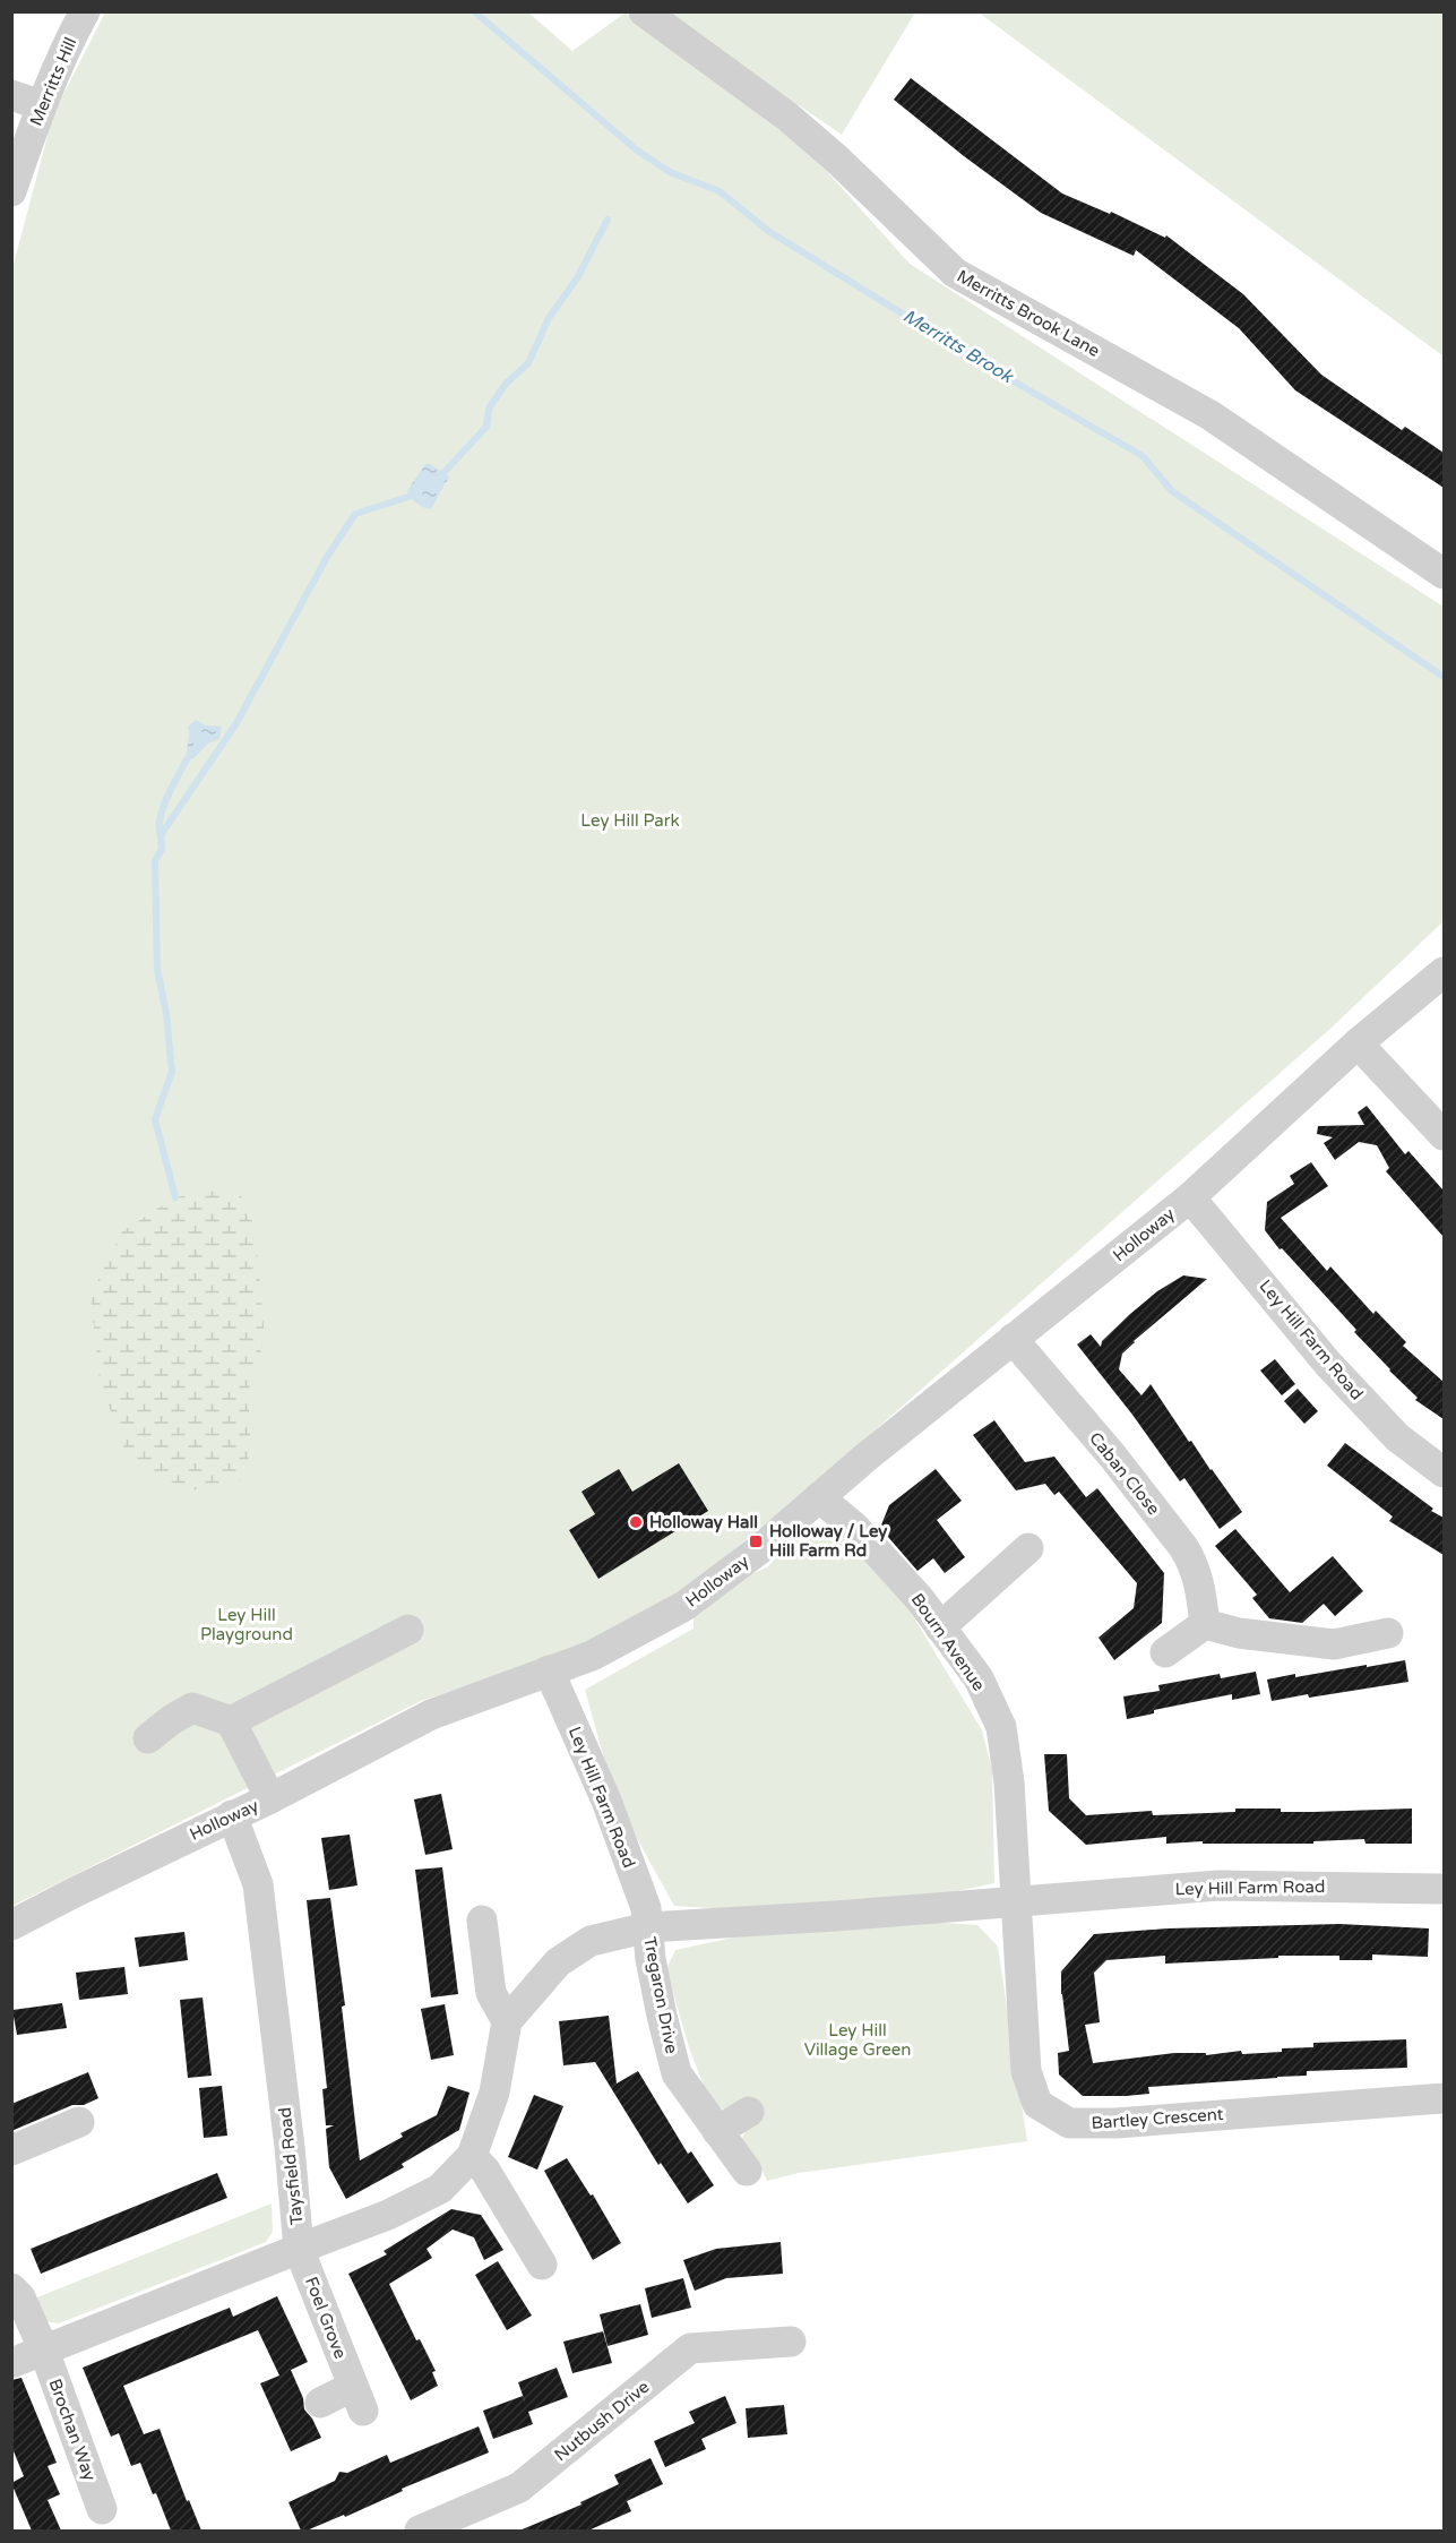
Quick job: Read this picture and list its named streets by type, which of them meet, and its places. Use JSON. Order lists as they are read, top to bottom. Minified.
{"streets":{"street":["Merritts Hill","Merritts Brook Lane","Holloway","Ley Hill Farm Road","Caban Close","Bourn Avenue","Tregaron Drive","Bartley Crescent","Taysfield Road","Foel Grove","Nutbush Drive","Brochan Way"]},"crossings":[["Holloway","Ley Hill Farm Road"],["Holloway","Caban Close"],["Holloway","Bourn Avenue"],["Holloway","Taysfield Road"],["Ley Hill Farm Road","Bourn Avenue"],["Ley Hill Farm Road","Tregaron Drive"],["Ley Hill Farm Road","Bartley Crescent"],["Bourn Avenue","Bartley Crescent"],["Taysfield Road","Foel Grove"],["Taysfield Road","Brochan Way"]],"water":["Merritts Brook"],"parks":["Ley Hill Park","Ley Hill Playground","Ley Hill Village Green"],"places":{"other":["Holloway Hall"],"transit":["Holloway / Ley Hill Farm Rd"]}}
